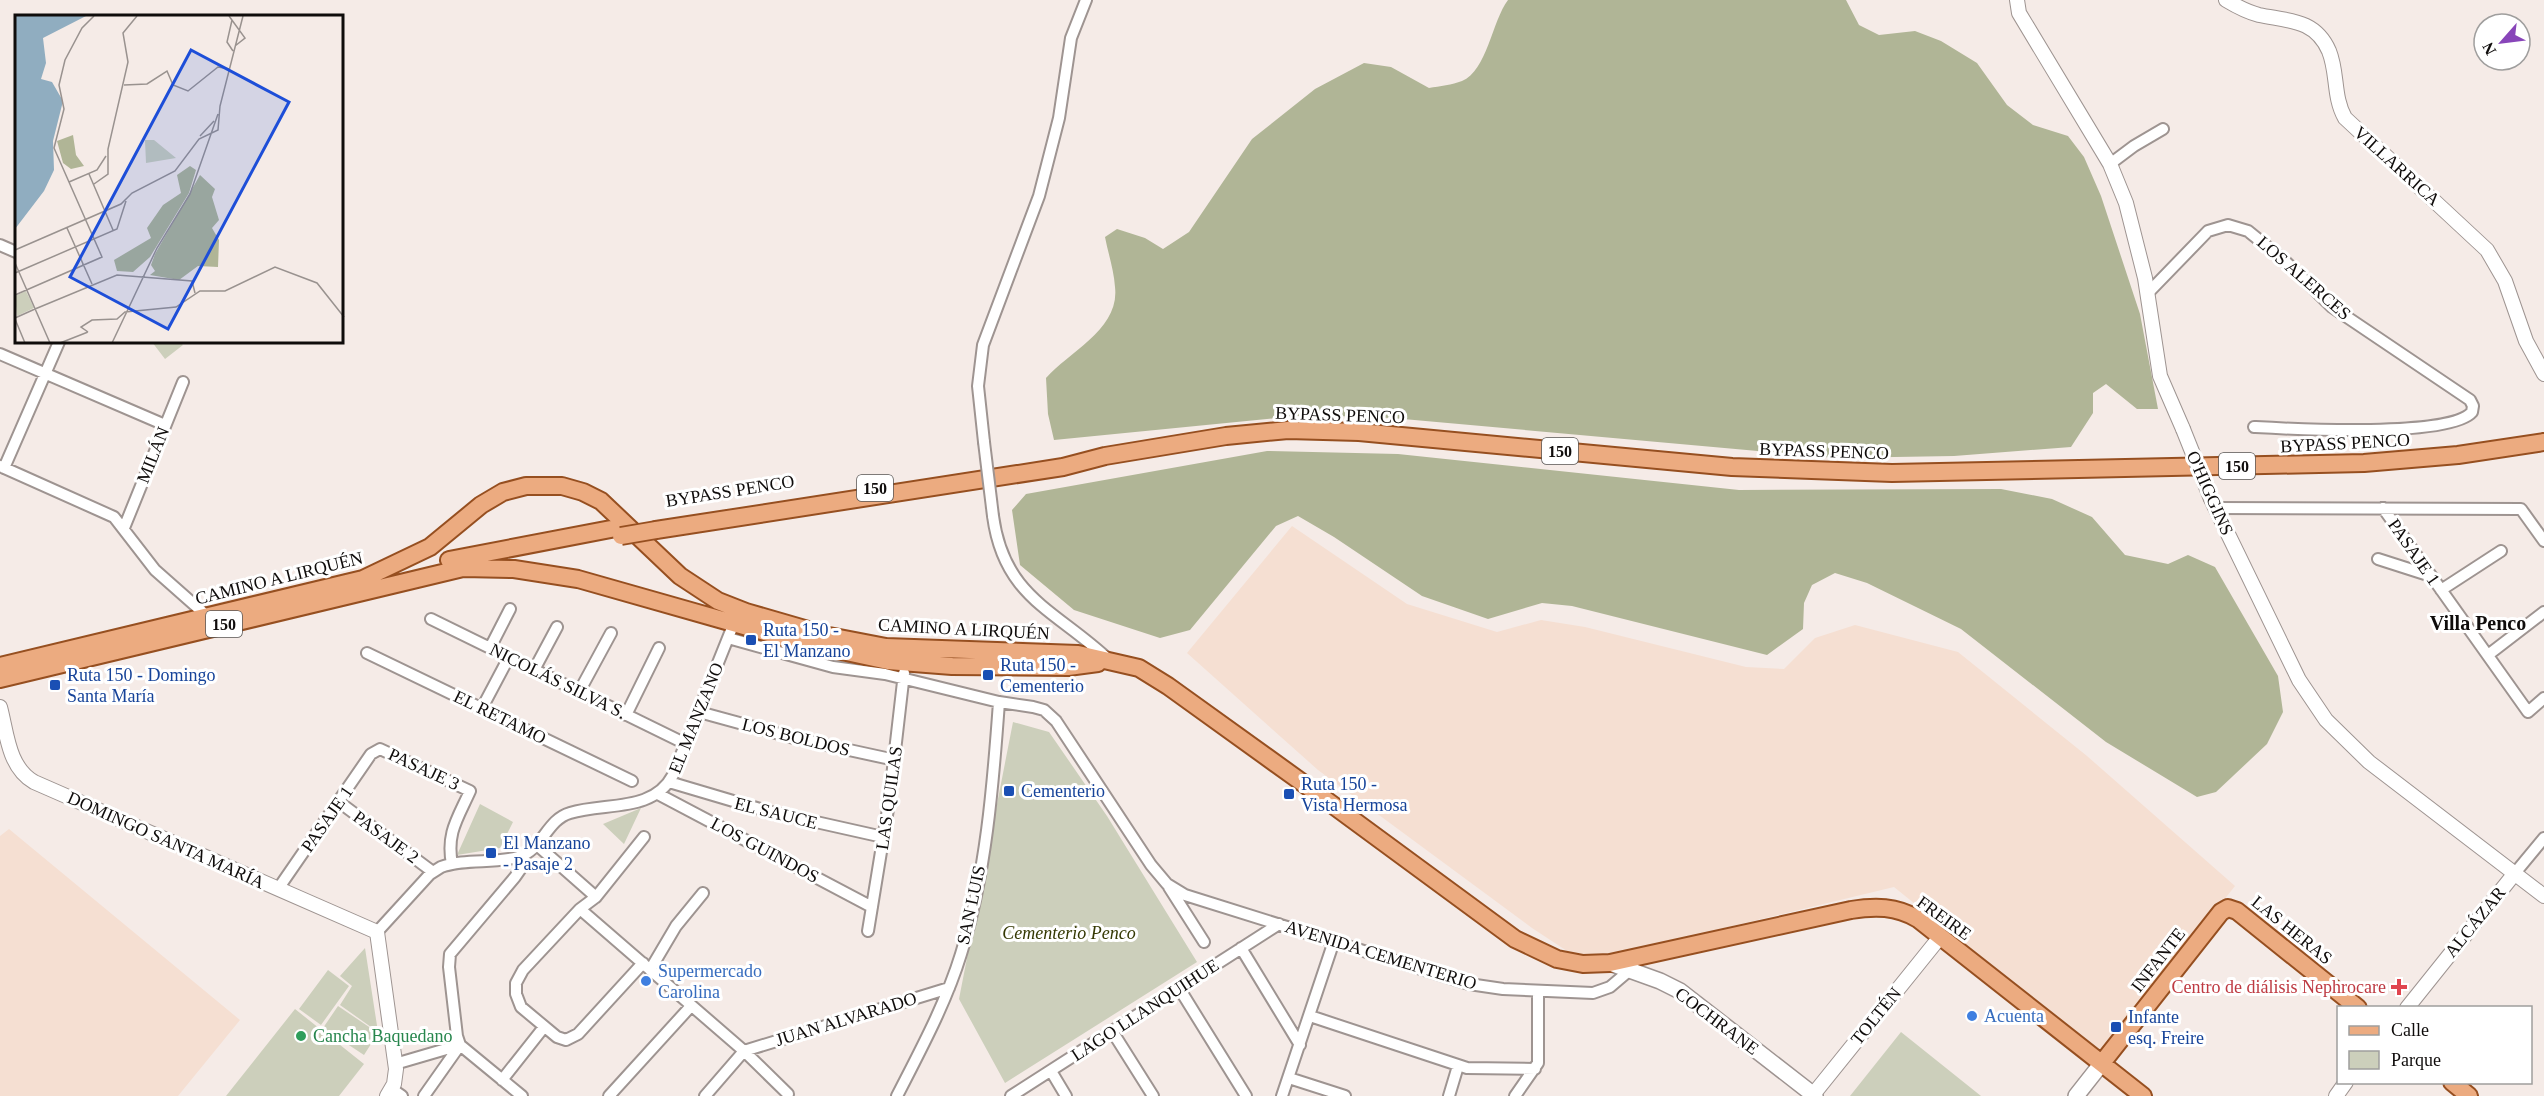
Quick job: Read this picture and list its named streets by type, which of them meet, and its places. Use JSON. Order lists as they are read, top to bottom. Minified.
{"streets":{"main road":["BYPASS PENCO","150","CAMINO A LIRQUÉN","FREIRE","LAS HERAS","INFANTE","COCHRANE"],"street":["VILLARRICA","LOS ALERCES","MILÁN","O'HIGGINS","PASAJE 1","NICOLÁS SILVA S.","EL RETAMO","EL MANZANO","LOS BOLDOS","PASAJE 3","LAS QUILAS","EL SAUCE","PASAJE 2","DOMINGO SANTA MARÍA","LOS GUINDOS","SAN LUIS","ALCÁZAR","AVENIDA CEMENTERIO","LAGO LLANQUIHUE","TOLTÉN","JUAN ALVARADO"]},"crossings":[["LOS ALERCES","O'HIGGINS"],["BYPASS PENCO","CAMINO A LIRQUÉN"],["O'HIGGINS","ALCÁZAR"],["PASAJE 1","PASAJE 3"],["PASAJE 1","PASAJE 2"],["PASAJE 1","DOMINGO SANTA MARÍA"],["CAMINO A LIRQUÉN","EL MANZANO"],["CAMINO A LIRQUÉN","LAS QUILAS"],["CAMINO A LIRQUÉN","FREIRE"],["CAMINO A LIRQUÉN","AVENIDA CEMENTERIO"],["CAMINO A LIRQUÉN","COCHRANE"],["NICOLÁS SILVA S.","EL MANZANO"],["EL MANZANO","LOS BOLDOS"],["EL MANZANO","EL SAUCE"],["EL MANZANO","LOS GUINDOS"],["LOS BOLDOS","LAS QUILAS"],["LAS QUILAS","EL SAUCE"],["LAS QUILAS","LOS GUINDOS"],["LAS QUILAS","AVENIDA CEMENTERIO"],["SAN LUIS","AVENIDA CEMENTERIO"],["SAN LUIS","JUAN ALVARADO"],["FREIRE","INFANTE"],["FREIRE","TOLTÉN"],["FREIRE","COCHRANE"],["LAS HERAS","INFANTE"],["AVENIDA CEMENTERIO","LAGO LLANQUIHUE"],["AVENIDA CEMENTERIO","COCHRANE"],["TOLTÉN","COCHRANE"]],"districts":["Villa Penco"],"parks":["Cementerio Penco"],"places":{"transit":["Ruta 150 - El Manzano","Ruta 150 - Cementerio","Ruta 150 - Domingo Santa María","Cementerio","Ruta 150 - Vista Hermosa","El Manzano - Pasaje 2","Infante esq. Freire"],"other":["Supermercado Carolina","Acuenta","Cancha Baquedano"],"health":["Centro de diálisis Nephrocare"]},"legend":["Calle","Parque"],"north":"bottom left"}
